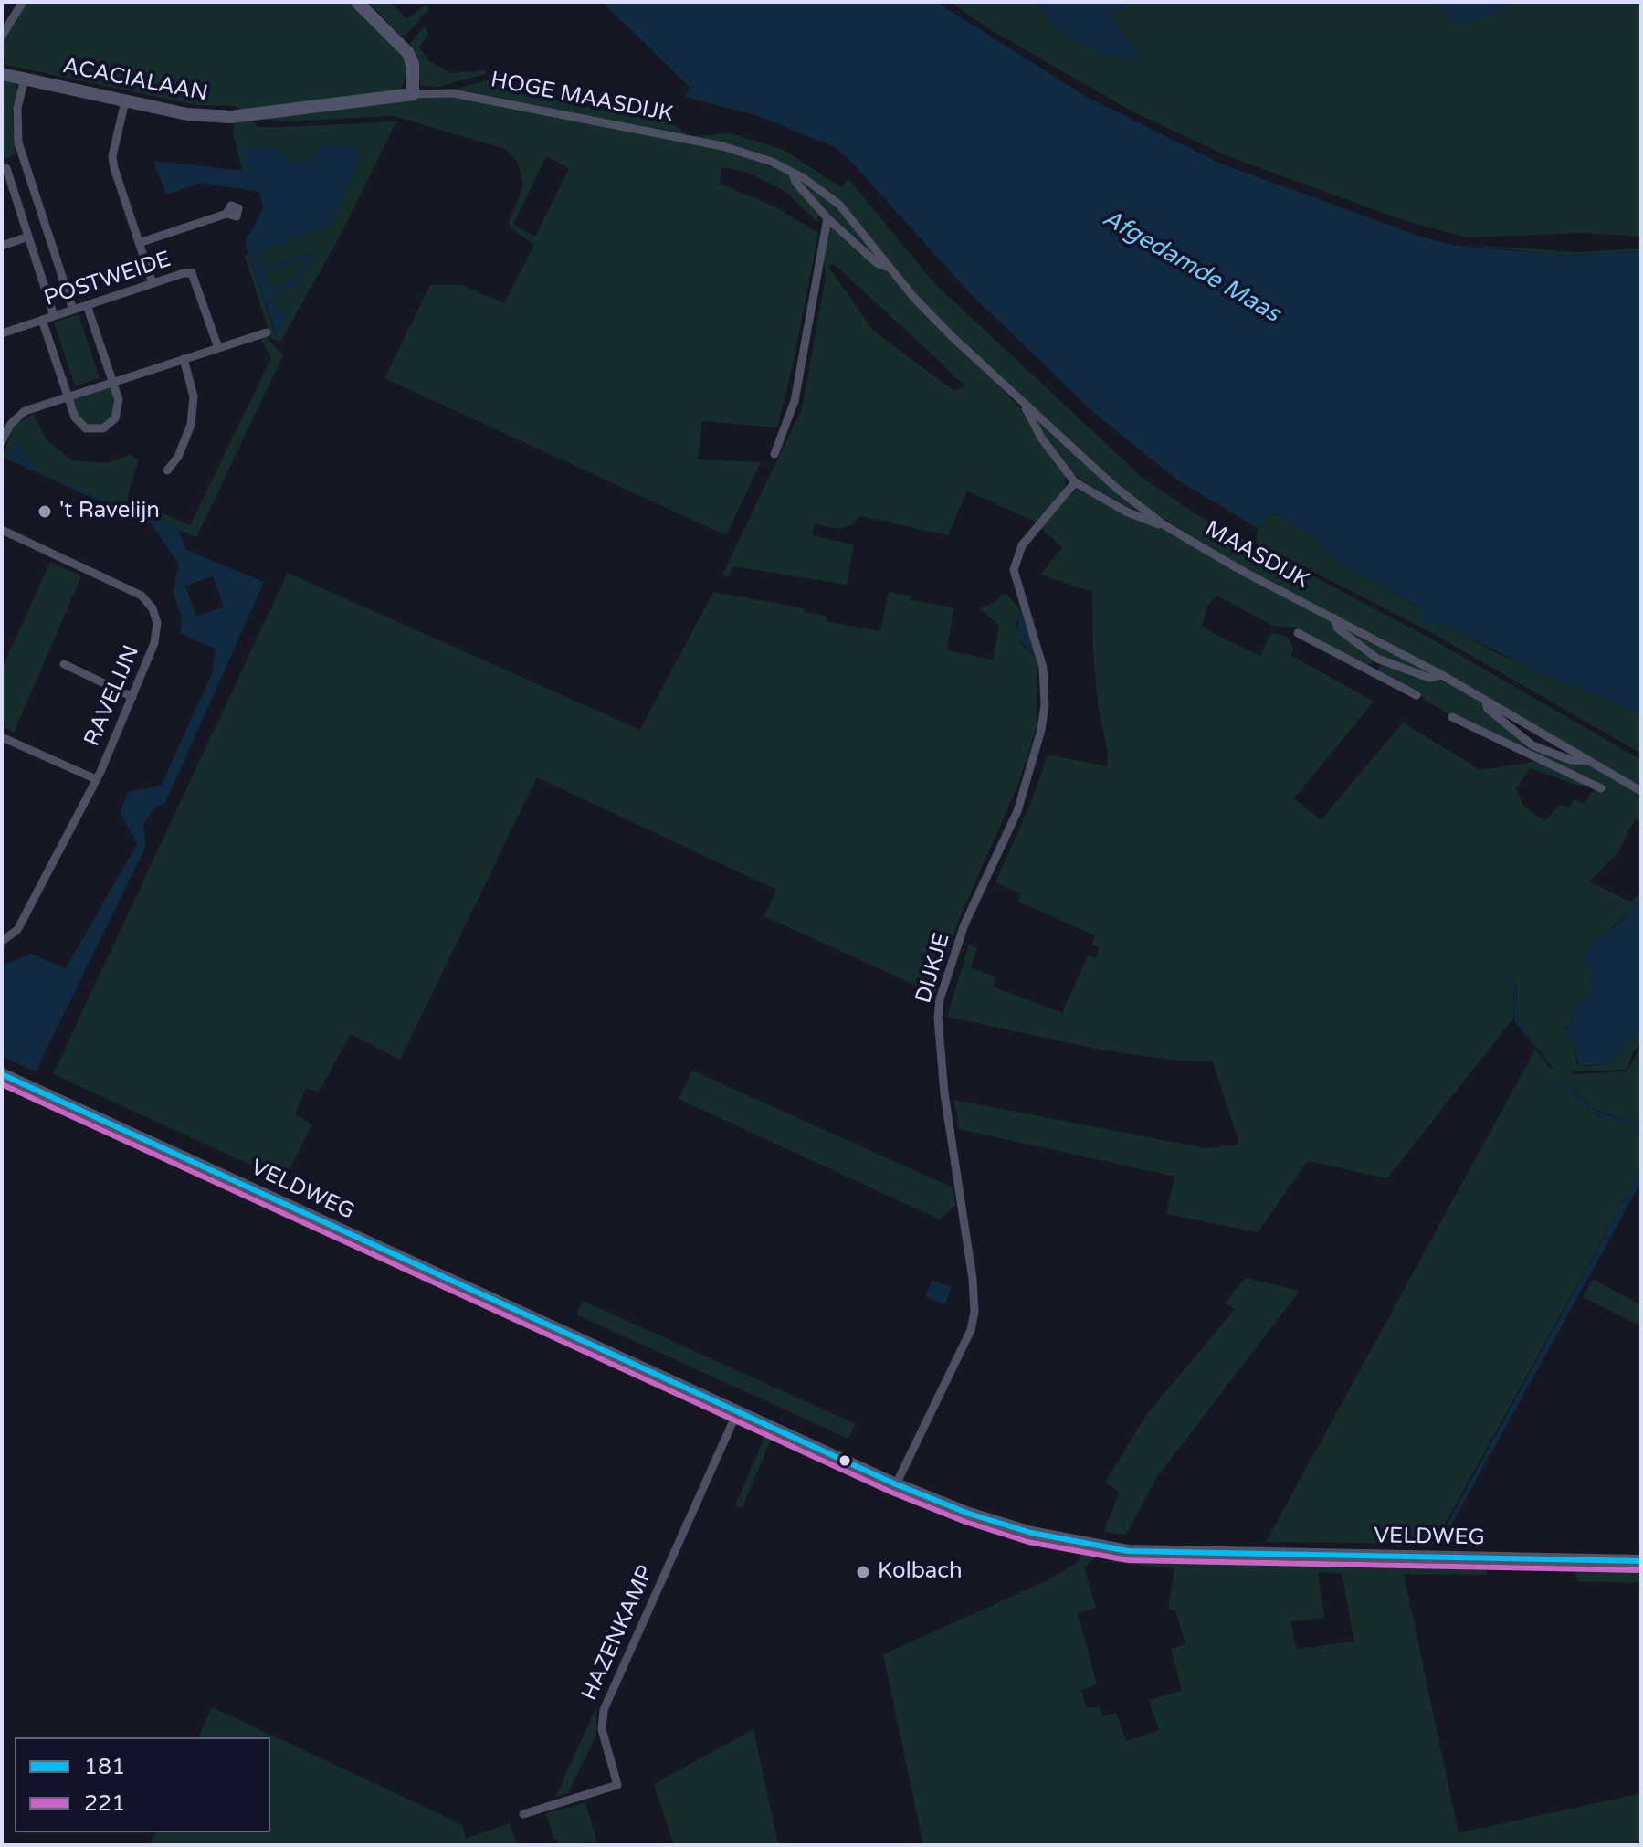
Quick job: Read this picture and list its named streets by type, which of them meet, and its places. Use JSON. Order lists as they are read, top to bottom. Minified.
{"streets":{"street":["ACACIALAAN","HOGE MAASDIJK","POSTWEIDE","MAASDIJK","RAVELIJN","DIJKJE","VELDWEG","HAZENKAMP"]},"crossings":[["ACACIALAAN","HOGE MAASDIJK"],["HOGE MAASDIJK","MAASDIJK"],["MAASDIJK","DIJKJE"],["DIJKJE","VELDWEG"],["VELDWEG","HAZENKAMP"]],"water":["Afgedamde Maas"],"places":["'t Ravelijn","Kolbach"],"lines":["transit line 181","transit line 221"],"legend":["181","221"]}
